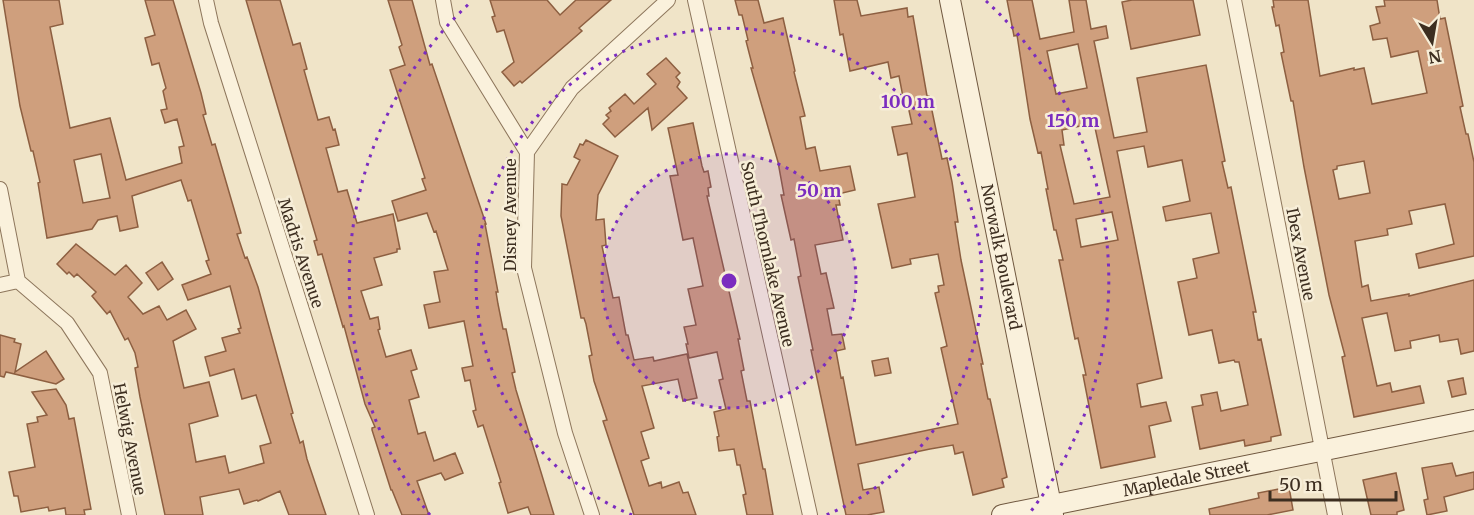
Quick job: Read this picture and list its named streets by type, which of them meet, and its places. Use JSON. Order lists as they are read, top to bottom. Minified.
{"streets":{"street":["Disney Avenue","Madris Avenue","South Thornlake Avenue","Ibex Avenue","Norwalk Boulevard","Helwig Avenue","Mapledale Street"]},"crossings":[["Ibex Avenue","Mapledale Street"],["Norwalk Boulevard","Mapledale Street"]],"scale_bar":"50 m","north":"bottom","rings":["100 m","150 m","50 m"]}
